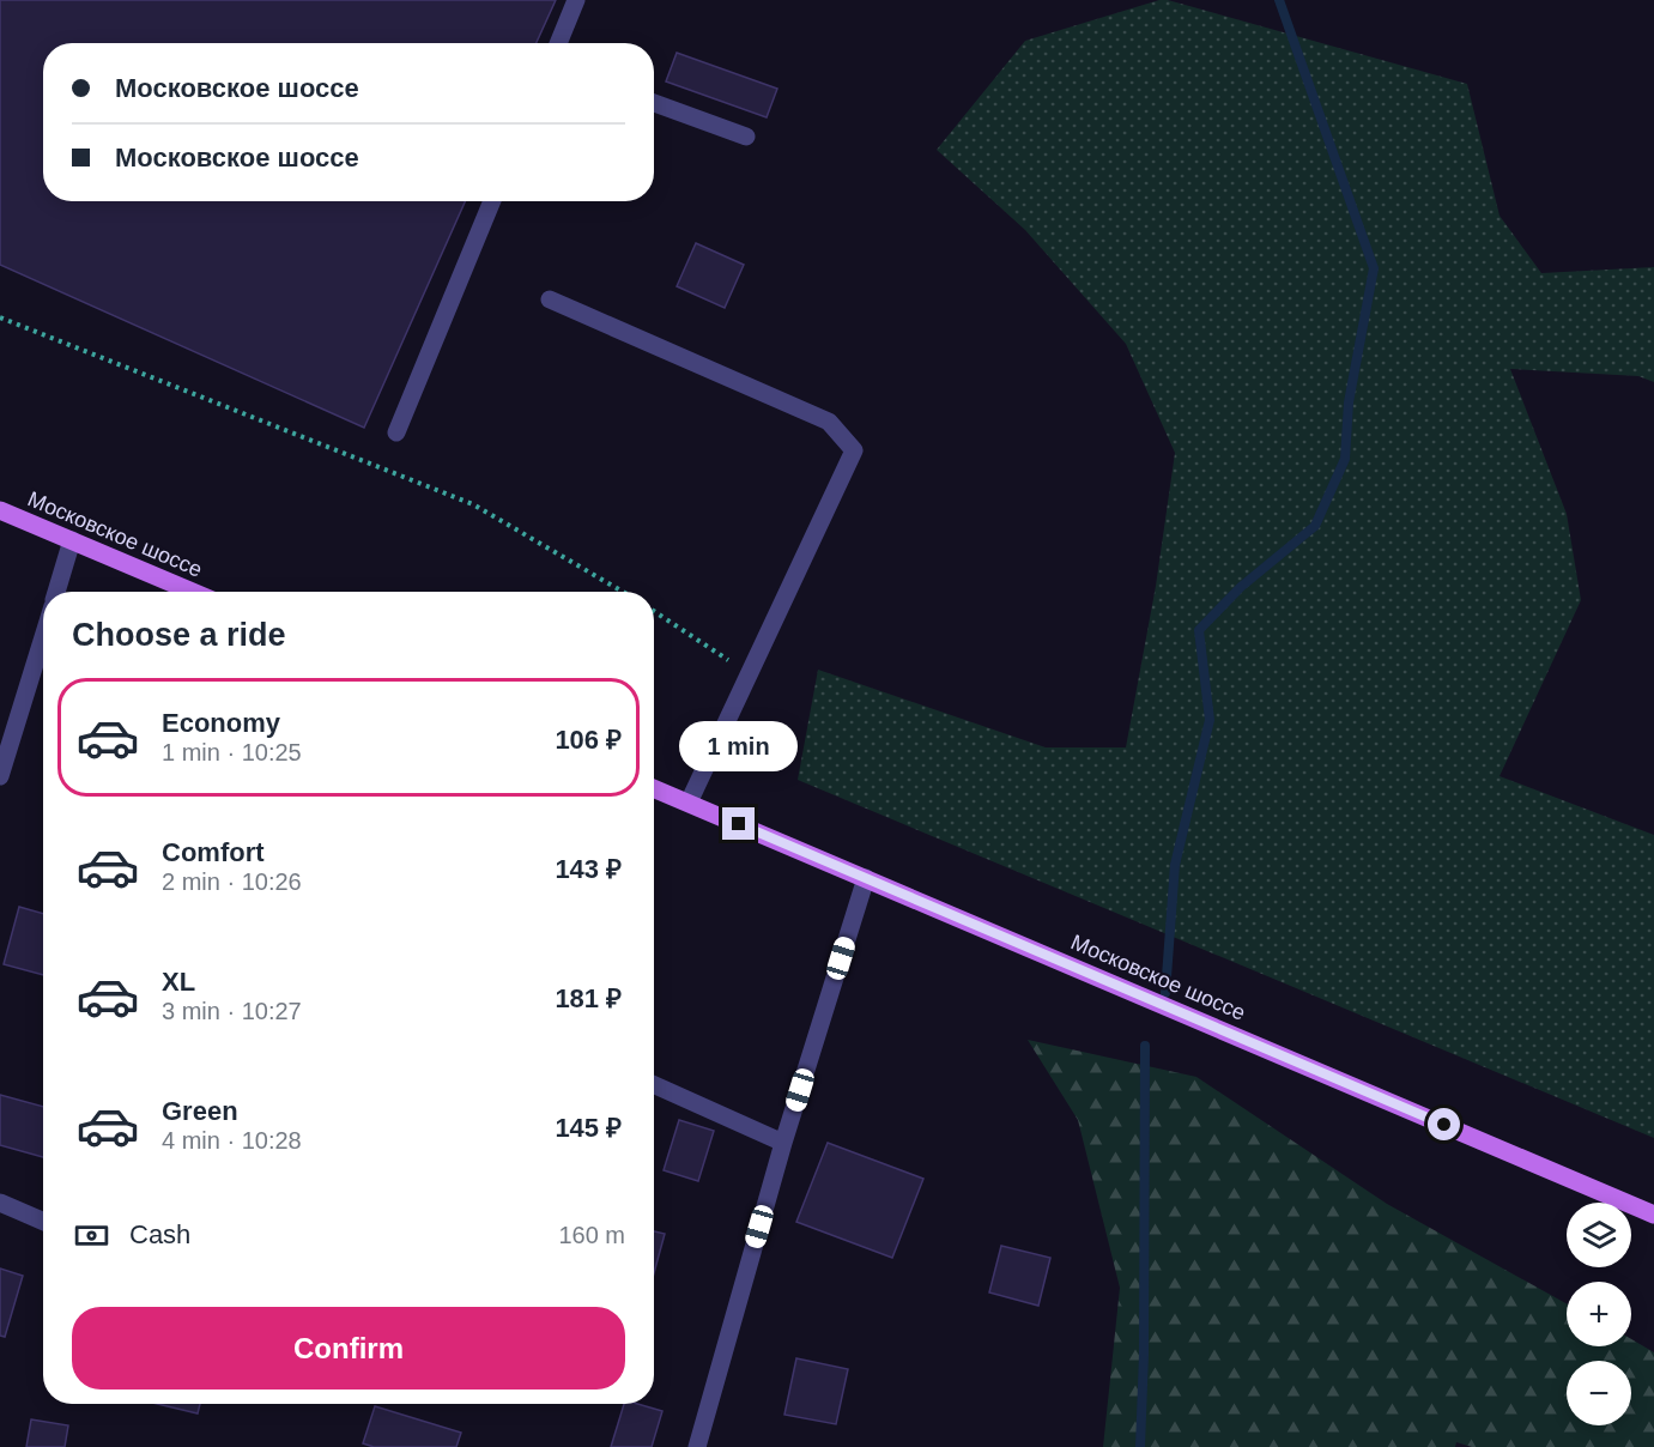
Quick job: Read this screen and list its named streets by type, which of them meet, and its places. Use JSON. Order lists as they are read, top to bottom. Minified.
{"streets":{"main road":["Московское шоссе"]},"page":{"banner":["Московское шоссе","Московское шоссе"],"heading":"Choose a ride","list":[{"name":"Economy","note":"1 min · 10:25","value":"106 ₽"},{"name":"Comfort","note":"2 min · 10:26","value":"143 ₽"},{"name":"XL","note":"3 min · 10:27","value":"181 ₽"},{"name":"Green","note":"4 min · 10:28","value":"145 ₽"}],"bubble":"1 min","pay":["Cash","160 m"],"map_buttons":["+","−"],"buttons":"Confirm"}}
